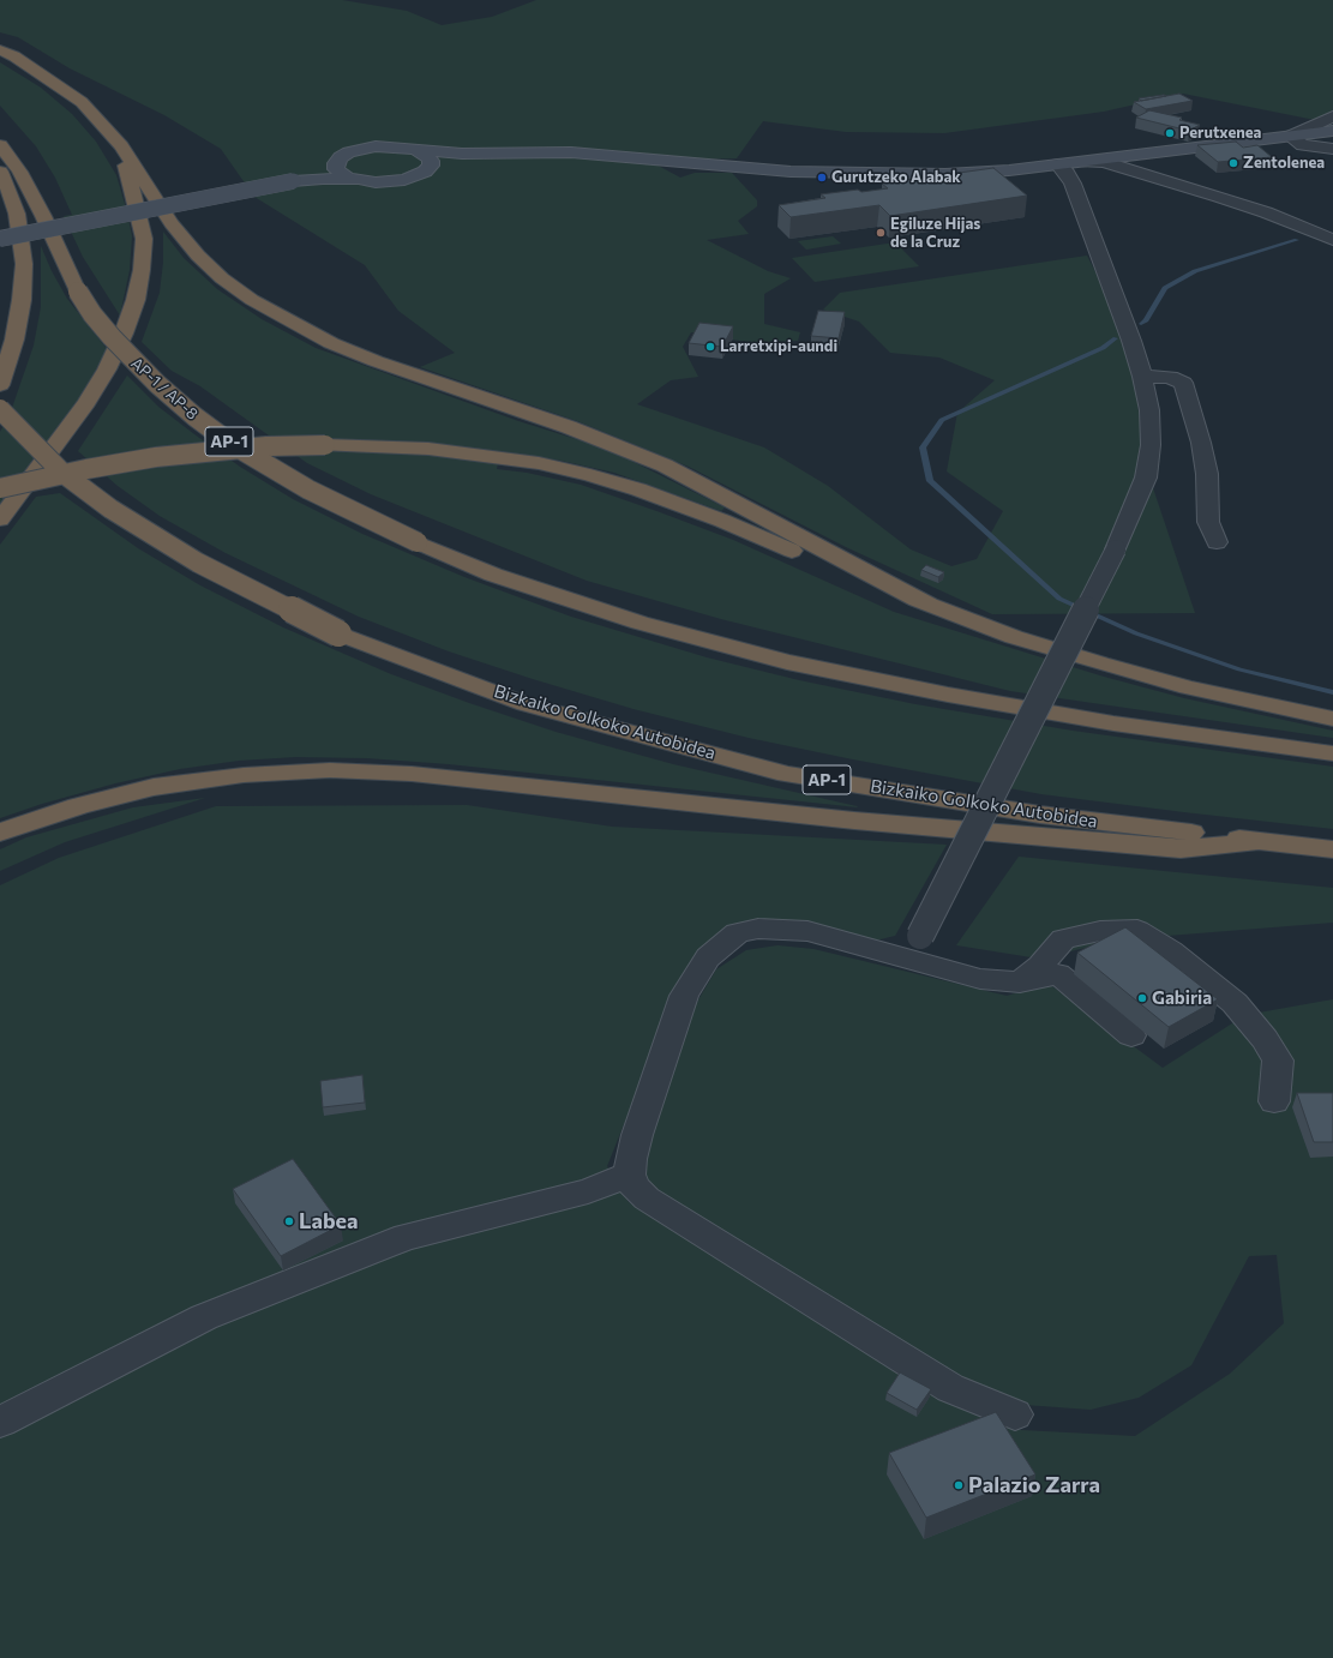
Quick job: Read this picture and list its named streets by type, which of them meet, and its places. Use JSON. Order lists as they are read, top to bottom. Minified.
{"streets":{"highway":["AP-1 / AP-8","AP-1","Bizkaiko Golkoko Autobidea"]},"places":["Perutxenea","Zentolenea","Gurutzeko Alabak","Egiluze Hijas de la Cruz","Larretxipi-aundi","Gabiria","Labea","Palazio Zarra"]}
